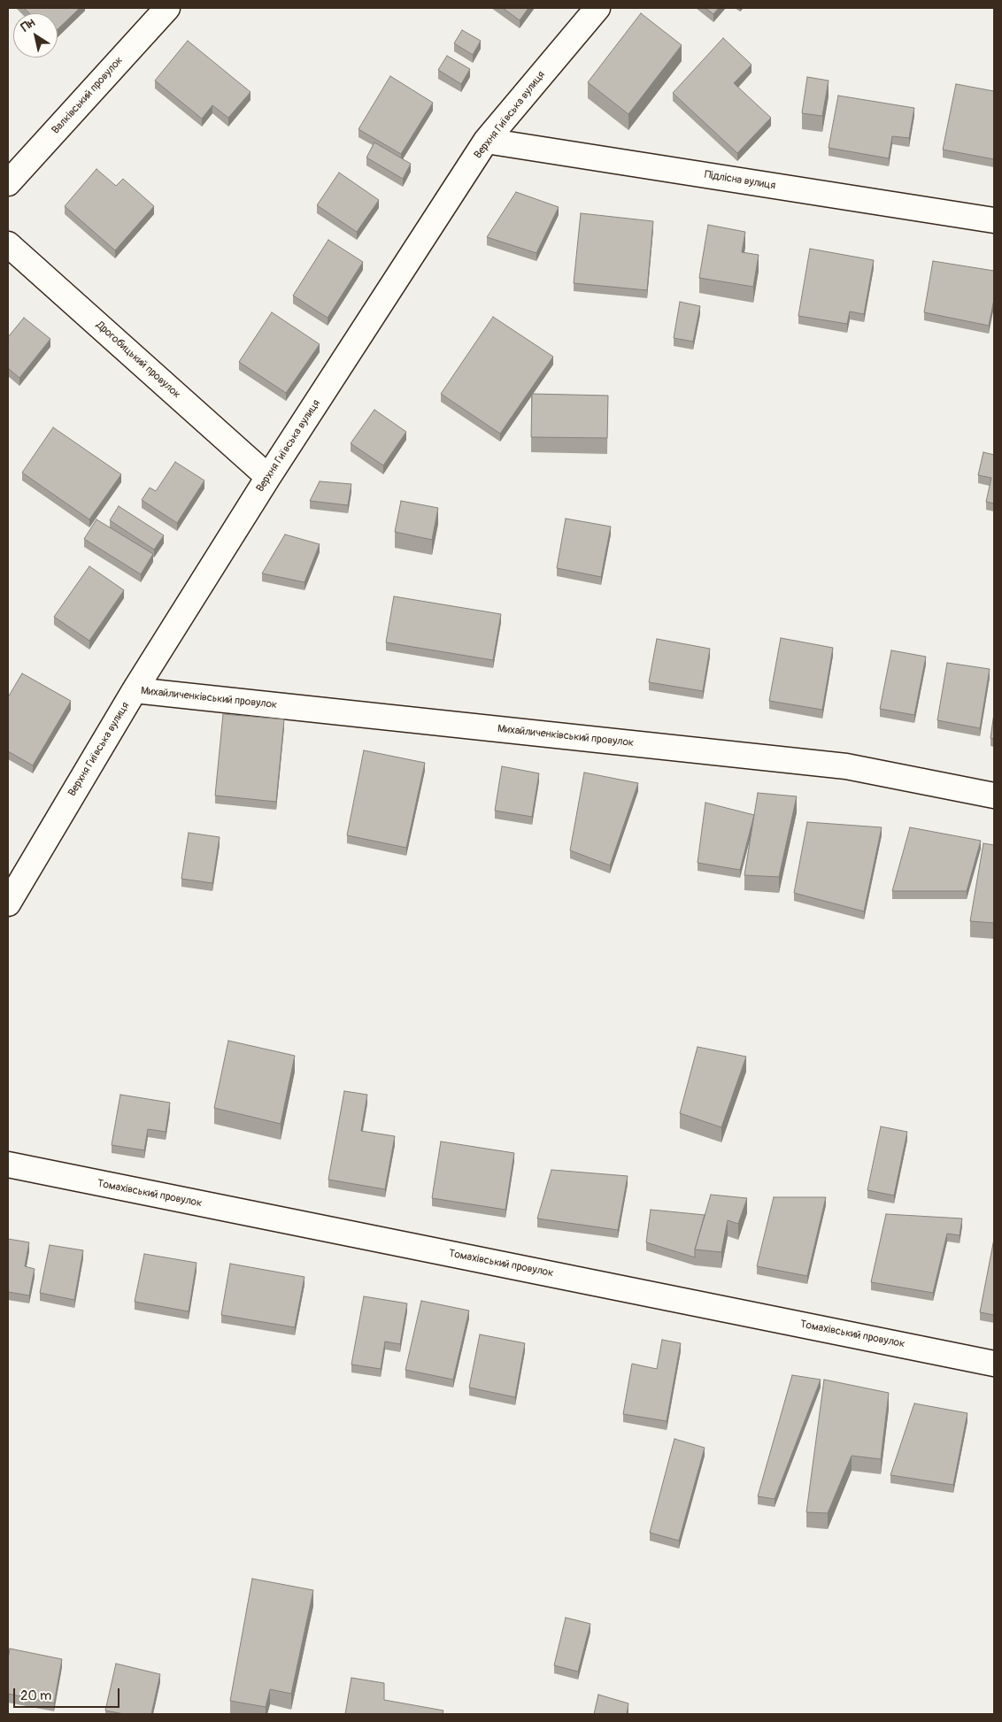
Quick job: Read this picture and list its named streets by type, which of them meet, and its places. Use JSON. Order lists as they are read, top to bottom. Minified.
{"streets":{"street":["Валківський провулок","Верхня Гиївська вулиця","Підлісна вулиця","Дрогобицький провулок","Михайличенківський провулок","Томахівський провулок"]},"crossings":[["Верхня Гиївська вулиця","Підлісна вулиця"],["Верхня Гиївська вулиця","Дрогобицький провулок"],["Верхня Гиївська вулиця","Михайличенківський провулок"]],"scale_bar":"20 m","north":"top left"}
